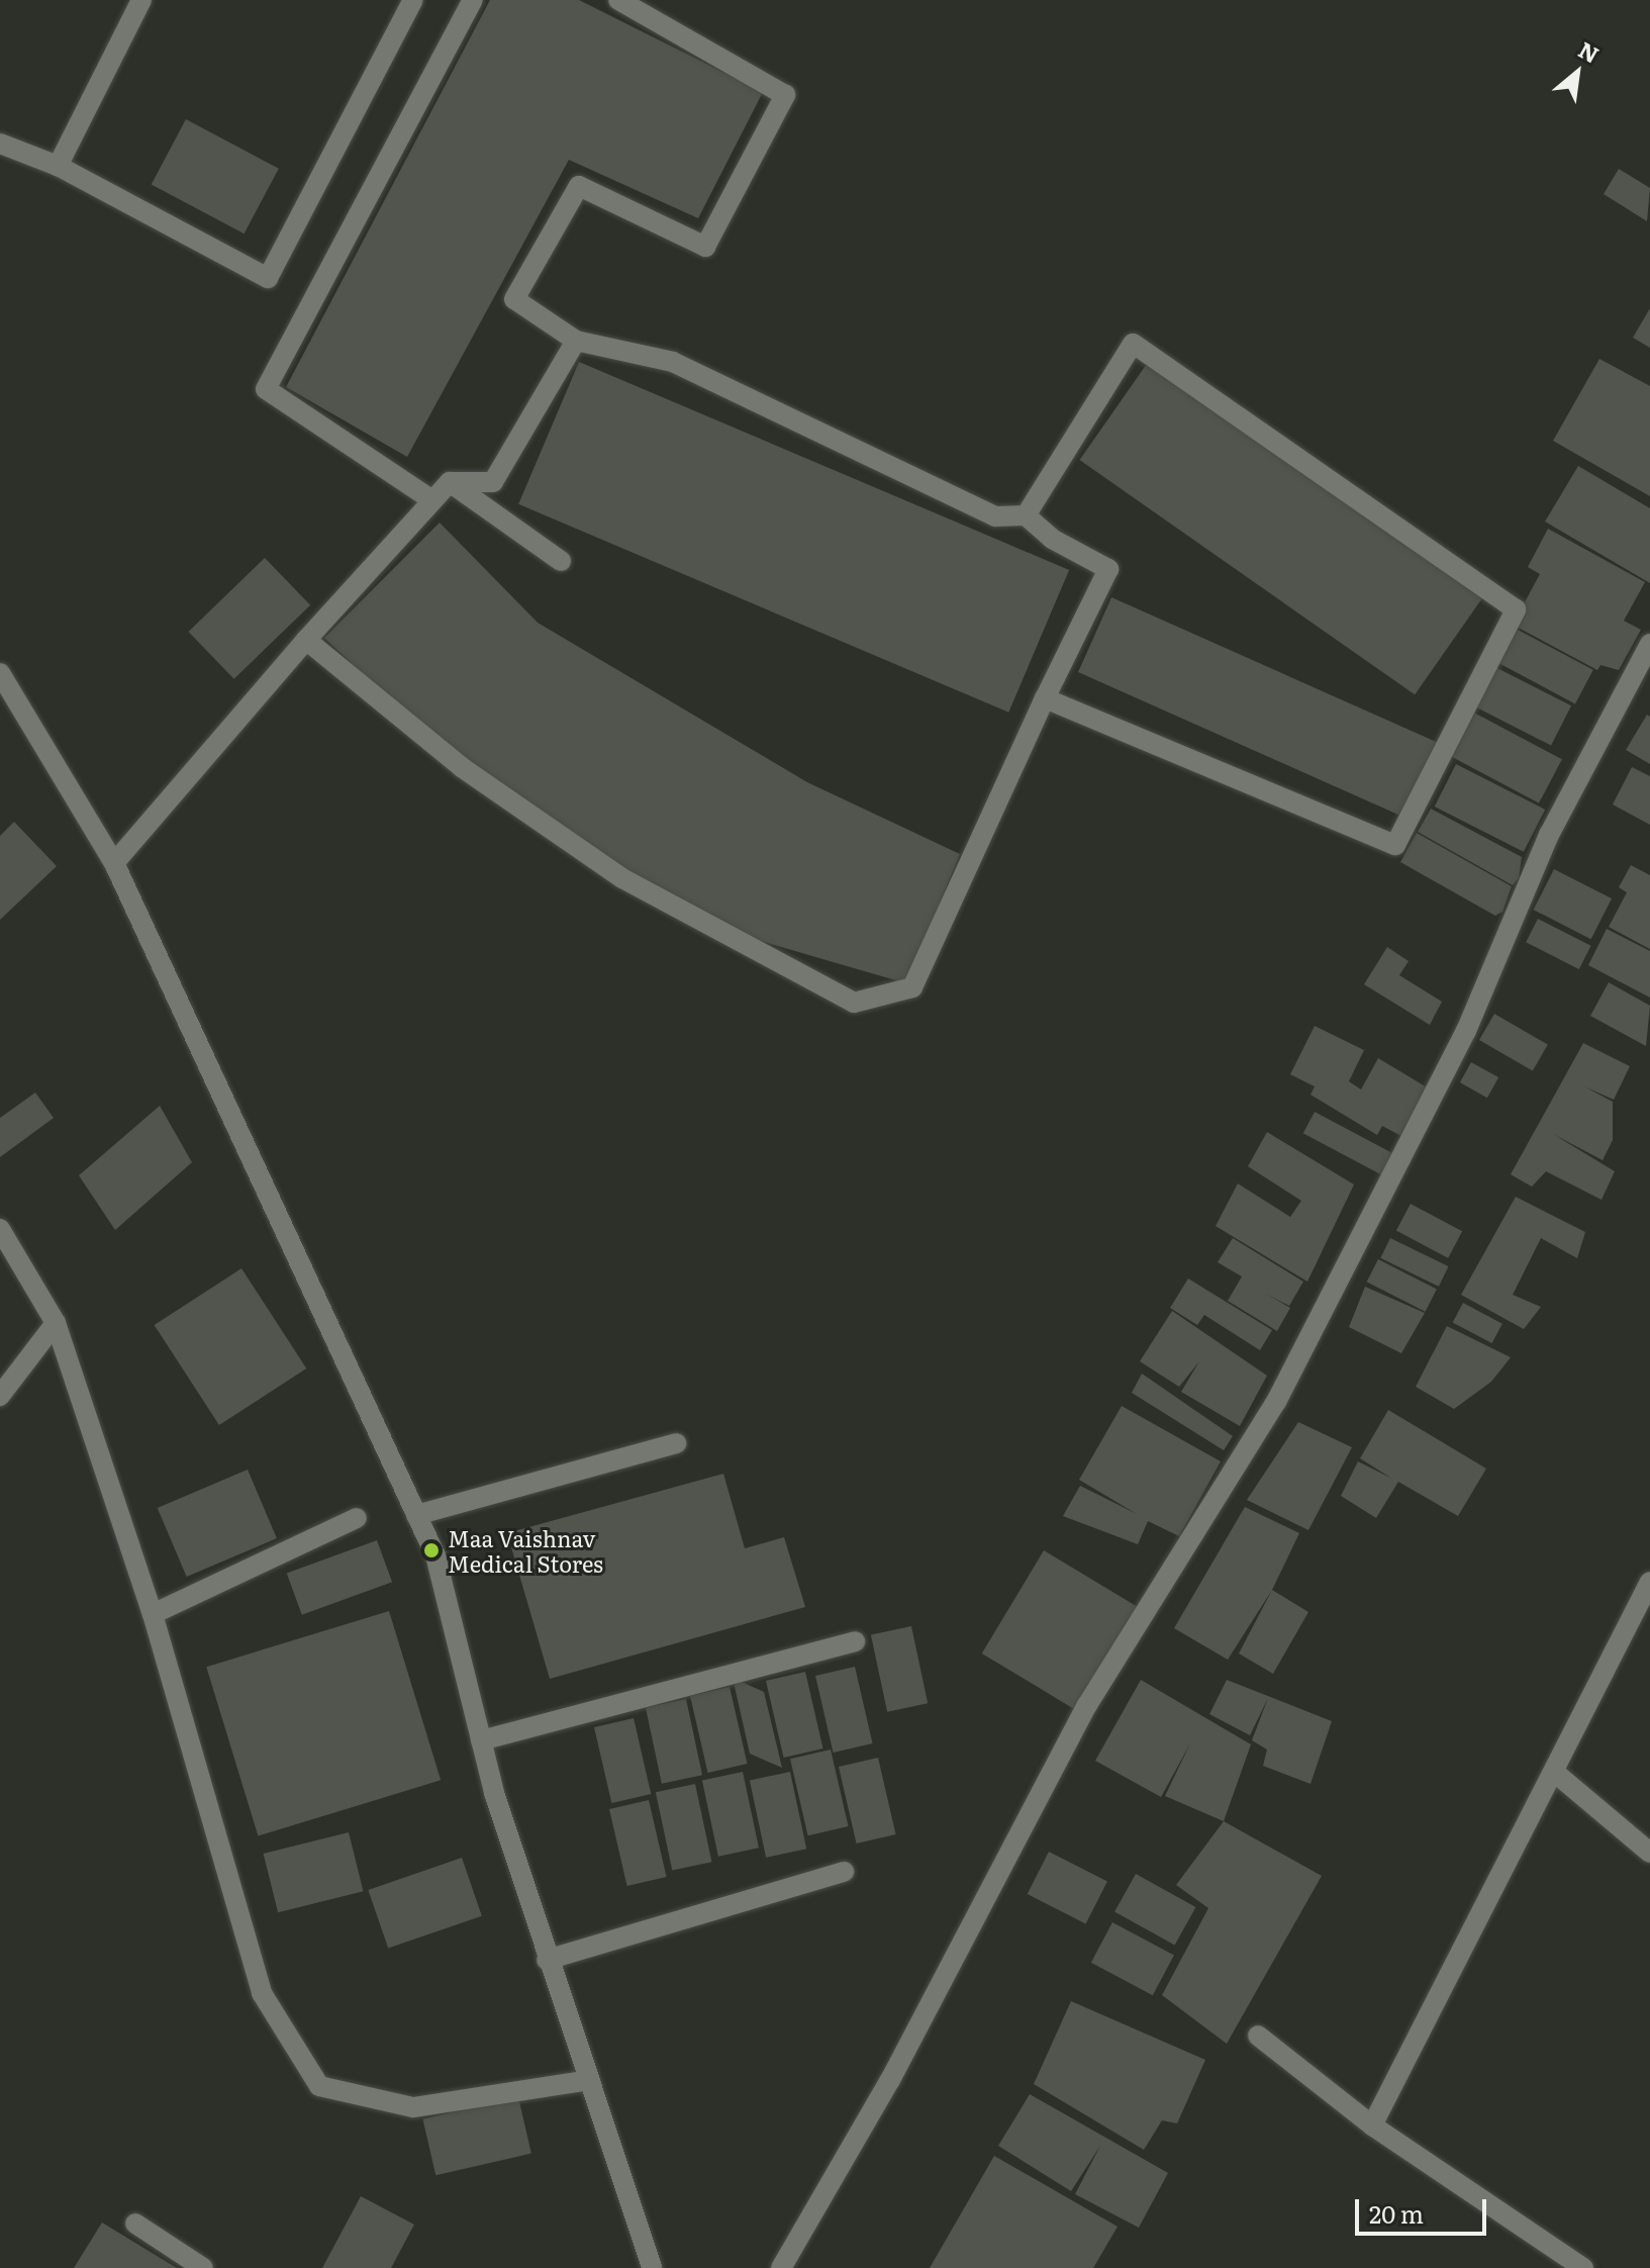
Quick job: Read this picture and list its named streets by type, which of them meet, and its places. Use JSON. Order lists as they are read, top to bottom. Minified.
{"places":["Maa Vaishnav Medical Stores"],"scale_bar":"20 m","north":"top right"}
